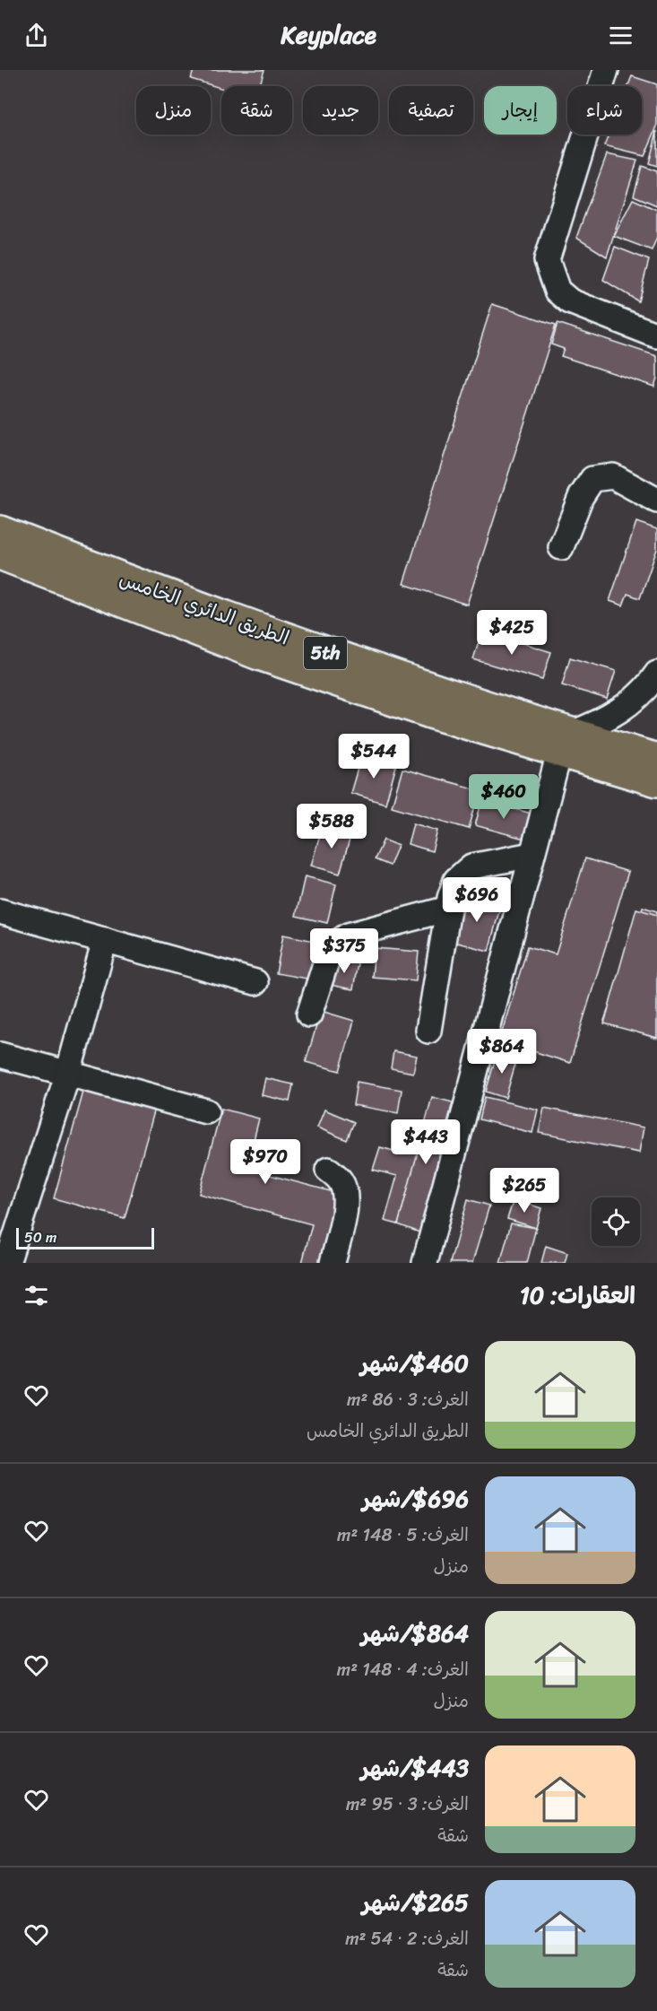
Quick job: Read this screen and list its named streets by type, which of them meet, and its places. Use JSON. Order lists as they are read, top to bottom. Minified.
{"streets":{"main road":["الطريق الدائري الخامس","5th"]},"scale_bar":"50 m","page":{"header":"Keyplace","chip":["شراء","إيجار","تصفية","جديد","شقة","منزل"],"price":["$425","$544","$460","$588","$696","$375","$864","$443","$970","$265"],"scale":"50 m","heading":"العقارات: 10","list":[{"name":"$460/شهر","note":"الغرف: 3 · 86 m² · الطريق الدائري الخامس"},{"name":"$696/شهر","note":"الغرف: 5 · 148 m² · منزل"},{"name":"$864/شهر","note":"الغرف: 4 · 148 m² · منزل"},{"name":"$443/شهر","note":"الغرف: 3 · 95 m² · شقة"},{"name":"$265/شهر","note":"الغرف: 2 · 54 m² · شقة"}]}}
